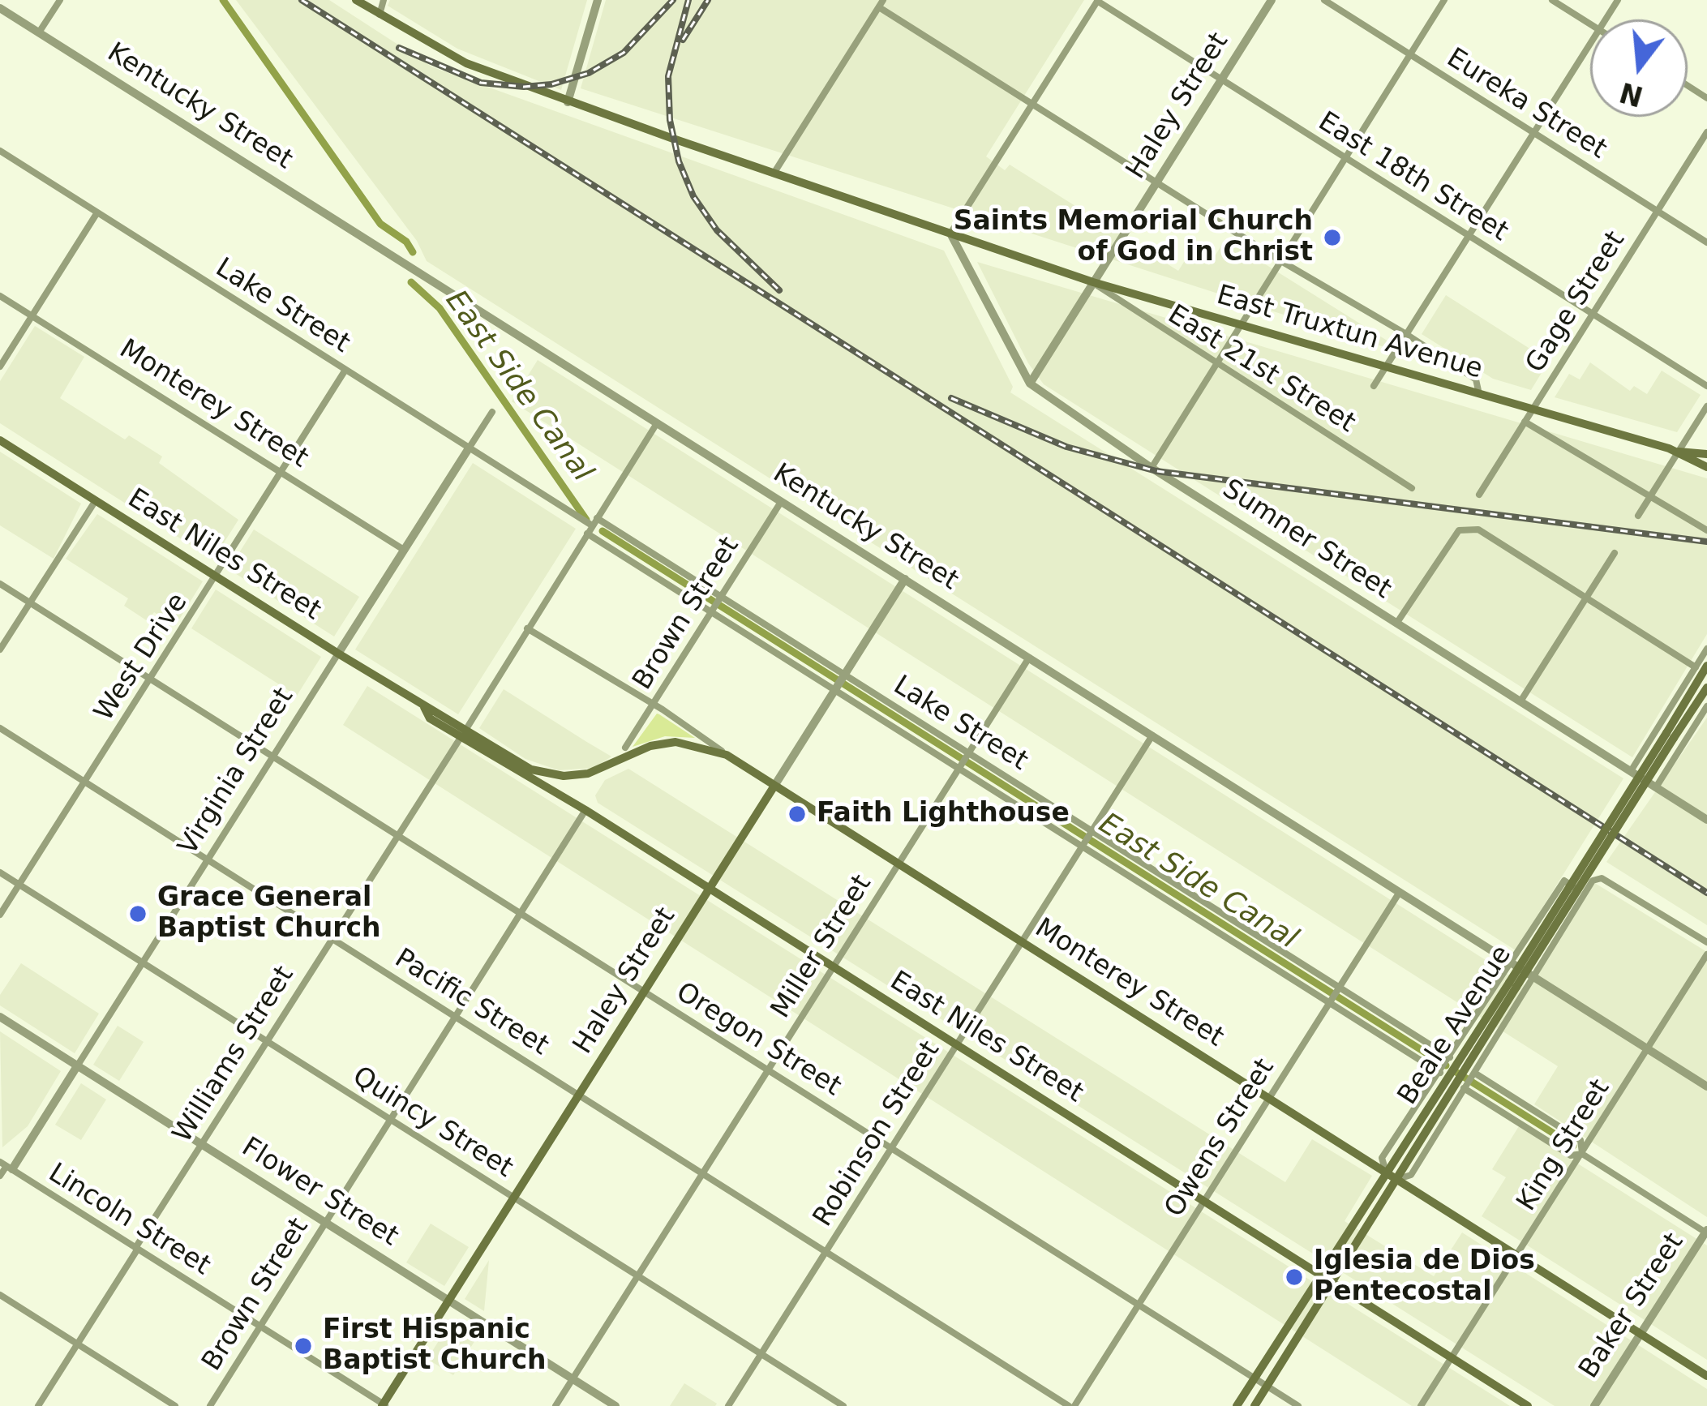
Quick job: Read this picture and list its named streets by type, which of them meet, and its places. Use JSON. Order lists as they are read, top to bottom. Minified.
{"streets":{"main road":["Haley Street","East Truxtun Avenue","Monterey Street","East Niles Street","Beale Avenue"],"street":["Eureka Street","Kentucky Street","East 18th Street","Gage Street","Lake Street","East 21st Street","Sumner Street","Brown Street","West Drive","Virginia Street","Miller Street","Pacific Street","Oregon Street","Williams Street","Quincy Street","Robinson Street","Owens Street","King Street","Flower Street","Lincoln Street","Baker Street"]},"crossings":[["Eureka Street","Gage Street"],["Haley Street","Kentucky Street"],["Haley Street","East 18th Street"],["Haley Street","Lake Street"],["Haley Street","East Truxtun Avenue"],["Haley Street","East 21st Street"],["Haley Street","Monterey Street"],["Haley Street","Sumner Street"],["Haley Street","East Niles Street"],["Haley Street","Pacific Street"],["Haley Street","Oregon Street"],["Haley Street","Quincy Street"],["Haley Street","Flower Street"],["Haley Street","Lincoln Street"],["Kentucky Street","Brown Street"],["Kentucky Street","Miller Street"],["Kentucky Street","Williams Street"],["Kentucky Street","Robinson Street"],["Kentucky Street","Owens Street"],["Kentucky Street","King Street"],["East 18th Street","Gage Street"],["Gage Street","East Truxtun Avenue"],["Lake Street","Brown Street"],["Lake Street","West Drive"],["Lake Street","Virginia Street"],["Lake Street","Miller Street"],["Lake Street","Williams Street"],["Lake Street","Robinson Street"],["Lake Street","Owens Street"],["East Truxtun Avenue","East 21st Street"],["East Truxtun Avenue","Sumner Street"],["Monterey Street","East Niles Street"],["Monterey Street","Brown Street"],["Monterey Street","West Drive"],["Monterey Street","Virginia Street"],["Monterey Street","Miller Street"],["Monterey Street","Beale Avenue"],["Monterey Street","Williams Street"],["Monterey Street","Robinson Street"],["Monterey Street","Owens Street"],["Monterey Street","King Street"],["Monterey Street","Baker Street"],["East Niles Street","Brown Street"],["East Niles Street","West Drive"],["East Niles Street","Virginia Street"],["East Niles Street","Miller Street"],["East Niles Street","Beale Avenue"],["East Niles Street","Williams Street"],["East Niles Street","Robinson Street"],["East Niles Street","Owens Street"],["East Niles Street","King Street"],["Brown Street","Pacific Street"],["Brown Street","Oregon Street"],["Brown Street","Quincy Street"],["Brown Street","Flower Street"],["Brown Street","Lincoln Street"],["West Drive","Pacific Street"],["West Drive","Oregon Street"],["West Drive","Quincy Street"],["Virginia Street","Pacific Street"],["Virginia Street","Oregon Street"],["Virginia Street","Quincy Street"],["Virginia Street","Flower Street"],["Virginia Street","Lincoln Street"],["Miller Street","Pacific Street"],["Miller Street","Oregon Street"],["Miller Street","Quincy Street"],["Miller Street","Flower Street"],["Pacific Street","Williams Street"],["Pacific Street","Robinson Street"],["Pacific Street","Owens Street"],["Beale Avenue","Oregon Street"],["Oregon Street","Williams Street"],["Oregon Street","Robinson Street"],["Oregon Street","Owens Street"],["Williams Street","Quincy Street"],["Williams Street","Flower Street"],["Williams Street","Lincoln Street"],["Quincy Street","Robinson Street"]],"water":["East Side Canal"],"places":["Saints Memorial Church of God in Christ","Faith Lighthouse","Grace General Baptist Church","Iglesia de Dios Pentecostal","First Hispanic Baptist Church"],"north":"bottom"}
